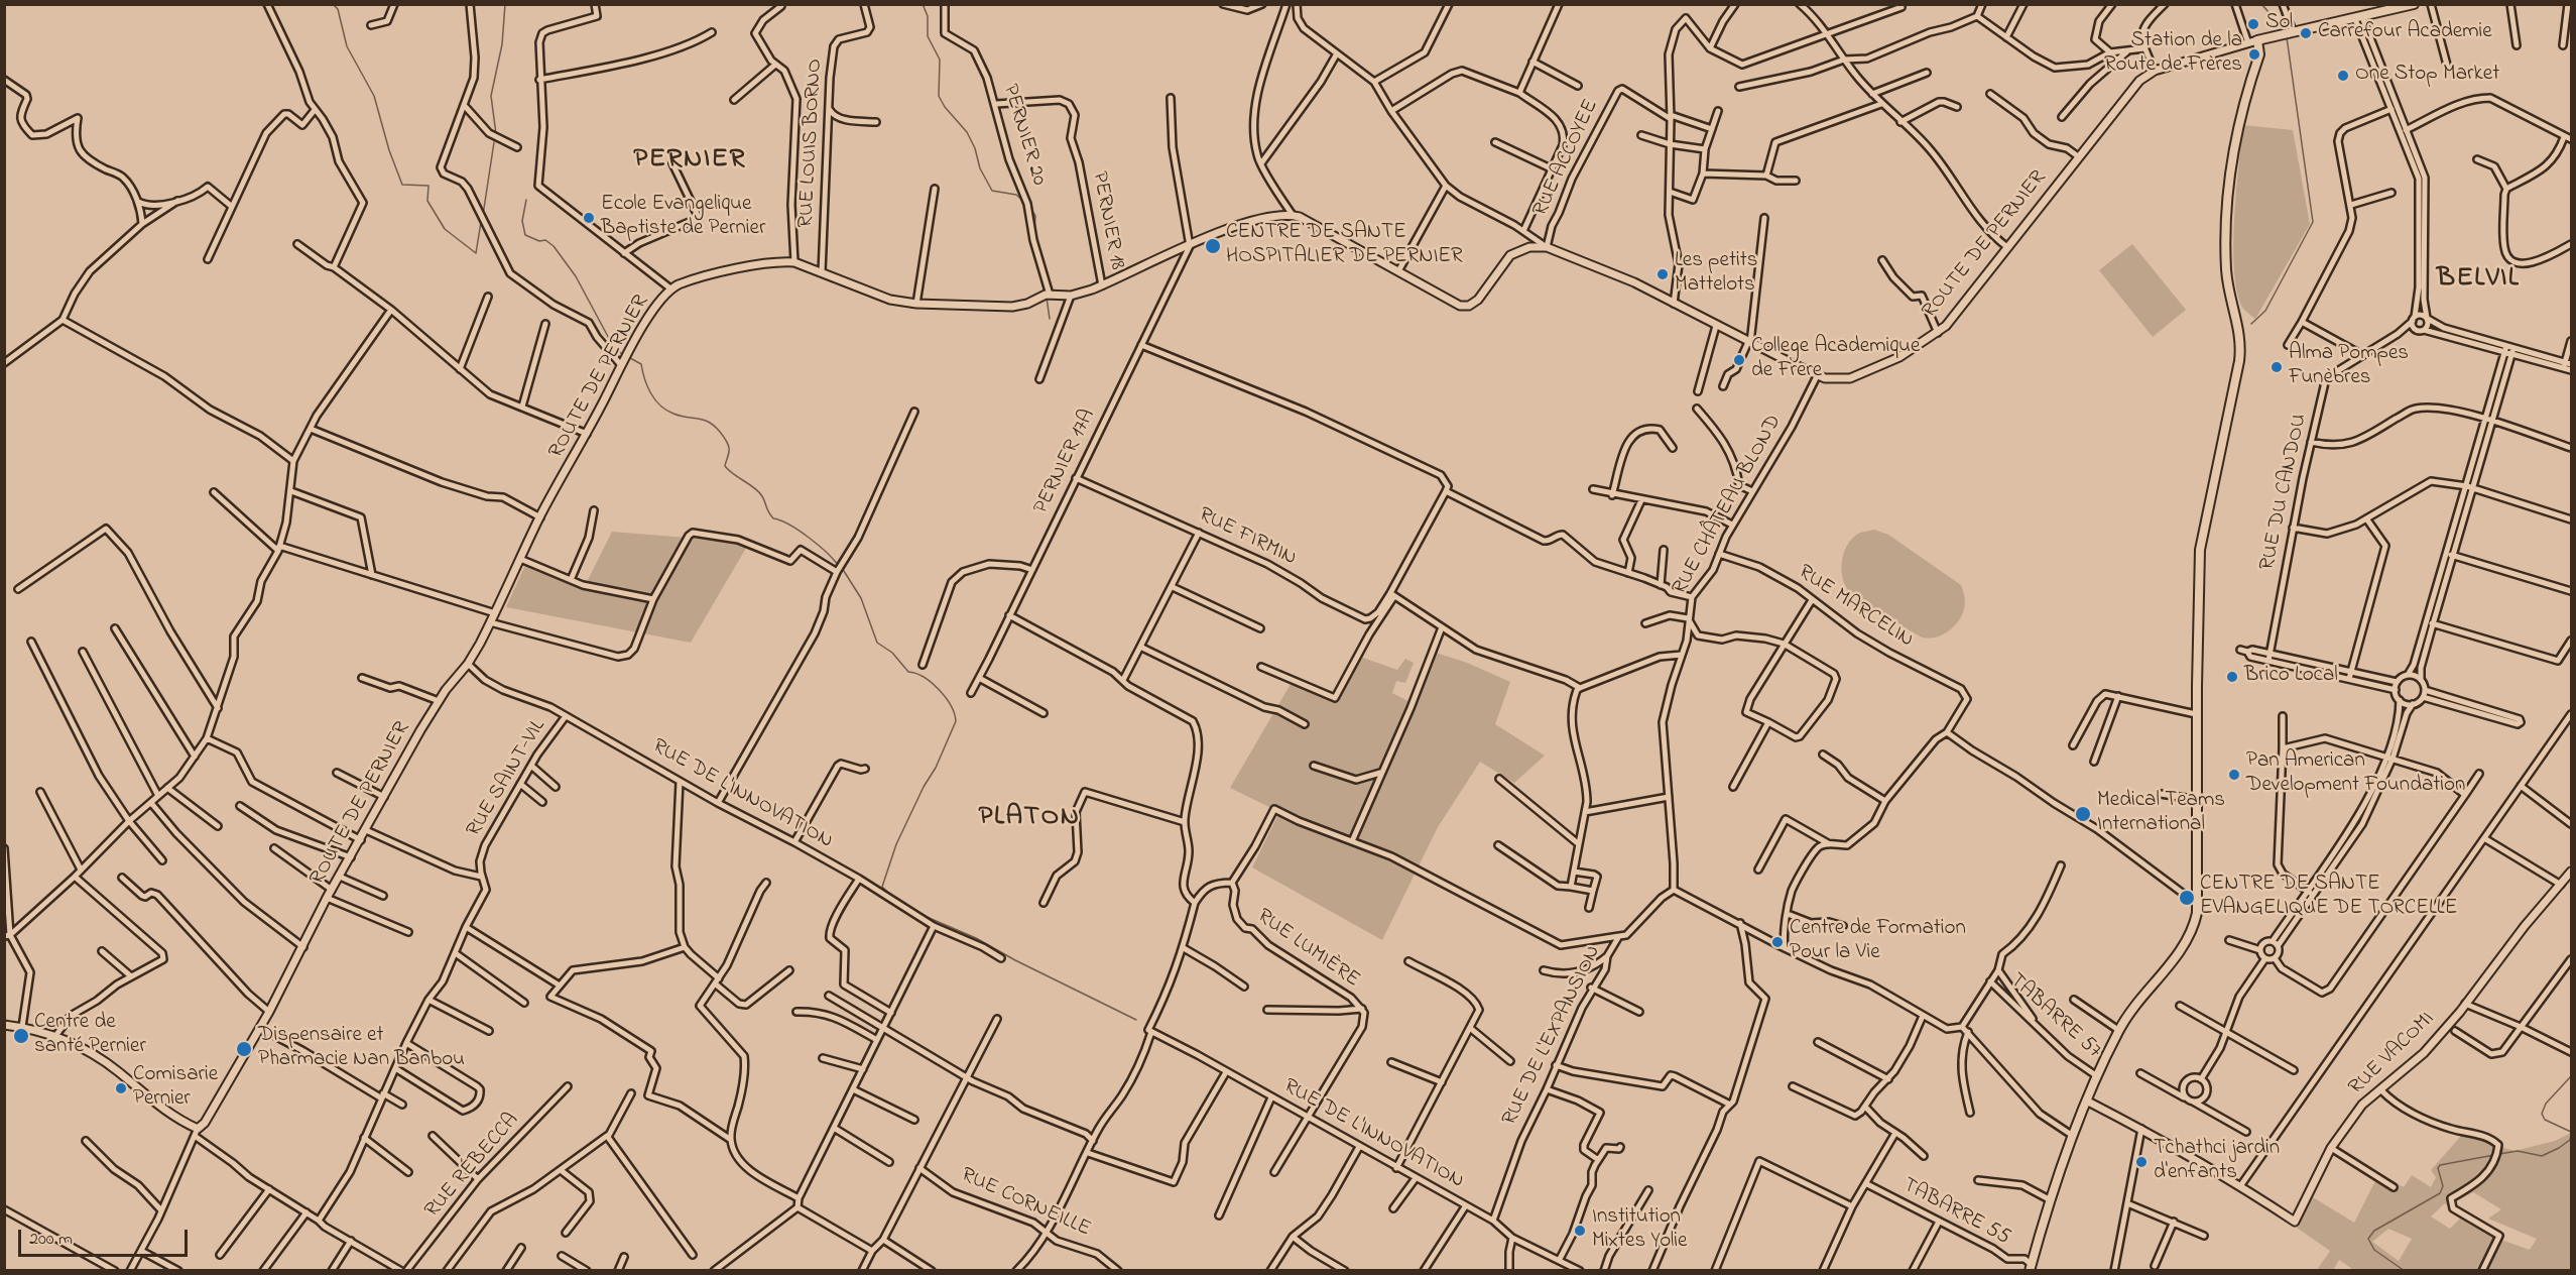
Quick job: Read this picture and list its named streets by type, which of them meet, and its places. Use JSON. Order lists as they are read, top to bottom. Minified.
{"streets":{"street":["PERNIER 20","RUE LOUIS BORNO","RUE ACCOYEE","PERNIER 18","ROUTE DE PERNIER","PERNIER 17A","RUE DU CANDOU","RUE CHÂTEAU BLOND","RUE FIRMIN","RUE MARCELIN","RUE SAINT-VIL","RUE DE L'INNOVATION","RUE LUMIÈRE","TABARRE 57","RUE DE L'EXPANSION","RUE VACOMI","RUE RÉBECCA","RUE CORNEILLE","TABARRE 55"]},"crossings":[["PERNIER 20","PERNIER 18"],["PERNIER 20","ROUTE DE PERNIER"],["RUE LOUIS BORNO","ROUTE DE PERNIER"],["RUE ACCOYEE","ROUTE DE PERNIER"],["PERNIER 18","ROUTE DE PERNIER"],["ROUTE DE PERNIER","PERNIER 17A"],["ROUTE DE PERNIER","RUE CHÂTEAU BLOND"],["ROUTE DE PERNIER","RUE DE L'INNOVATION"],["PERNIER 17A","RUE FIRMIN"],["RUE CHÂTEAU BLOND","RUE MARCELIN"],["RUE CHÂTEAU BLOND","RUE DE L'EXPANSION"],["RUE SAINT-VIL","RUE DE L'INNOVATION"],["RUE DE L'INNOVATION","RUE LUMIÈRE"],["RUE DE L'INNOVATION","RUE DE L'EXPANSION"]],"districts":["PERNIER","BELVIL","PLATON"],"places":["Sol","Carrefour Academie","Station de la Route de Frères","One Stop Market","Ecole Evangelique Baptiste de Pernier","CENTRE DE SANTE HOSPITALIER DE PERNIER","Les petits Mattelots","College Academique de Frere","Alma Pompes Funèbres","Brico Local","Pan American Development Foundation","Medical Teams International","CENTRE DE SANTE EVANGELIQUE DE TORCELLE","Centre de Formation Pour la Vie","Centre de santé Pernier","Dispensaire et Pharmacie Nan Banbou","Comisarie Pernier","Tchathci jardin d'enfants","Institution Mixtes Yolie"],"scale_bar":"200 m"}
